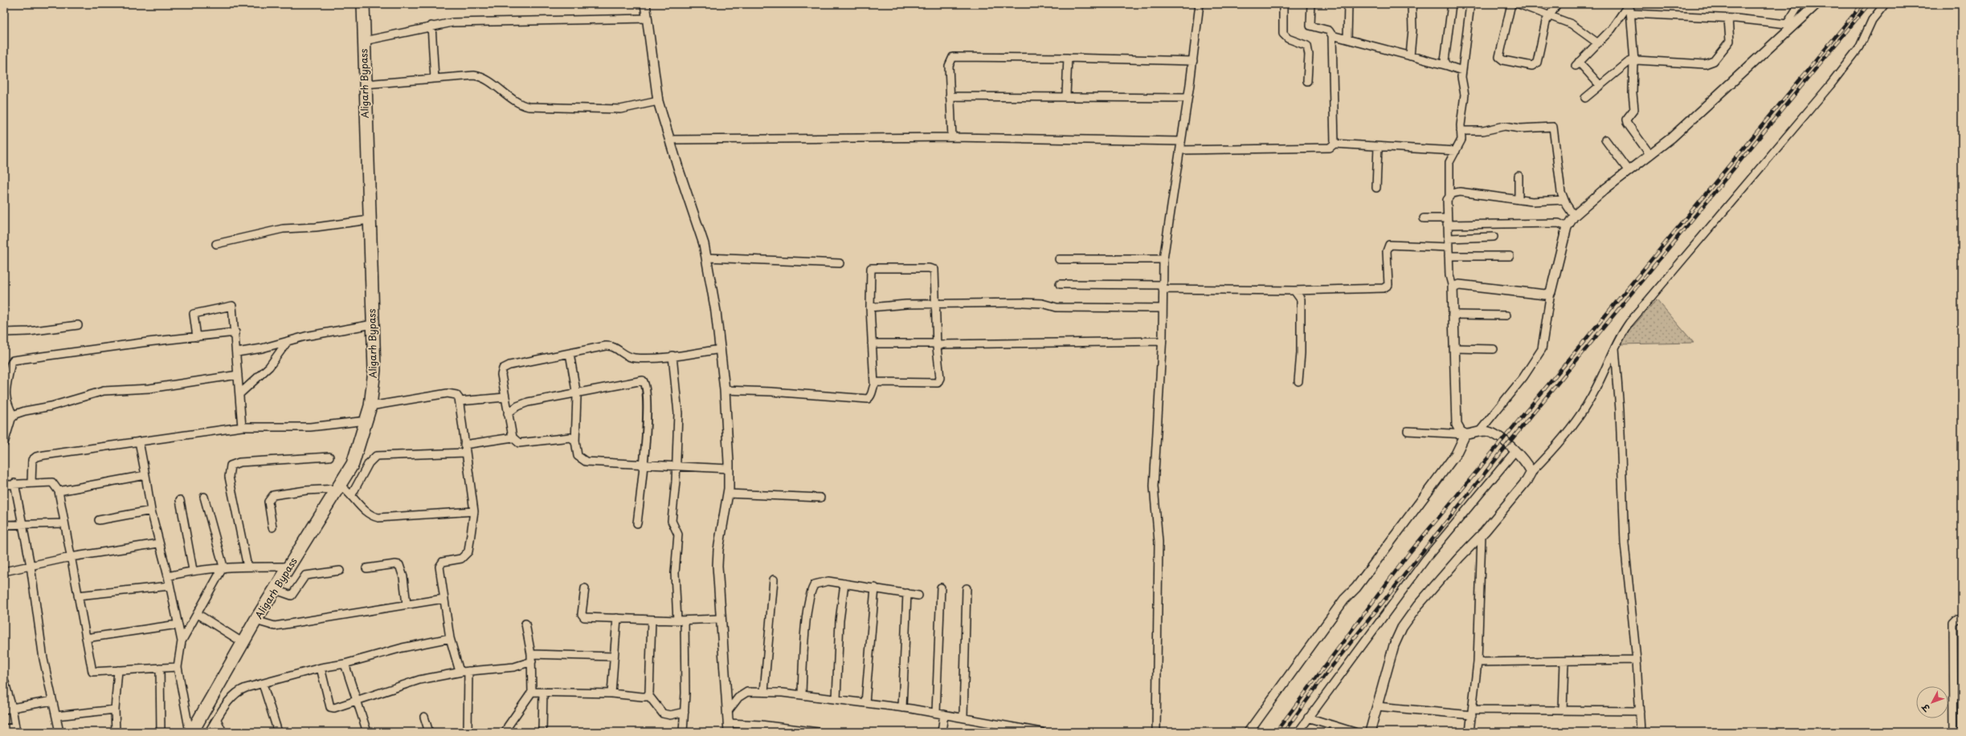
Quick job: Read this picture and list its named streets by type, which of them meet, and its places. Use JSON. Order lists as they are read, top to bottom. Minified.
{"streets":{"highway":["Aligarh Bypass"]},"north":"bottom left"}
